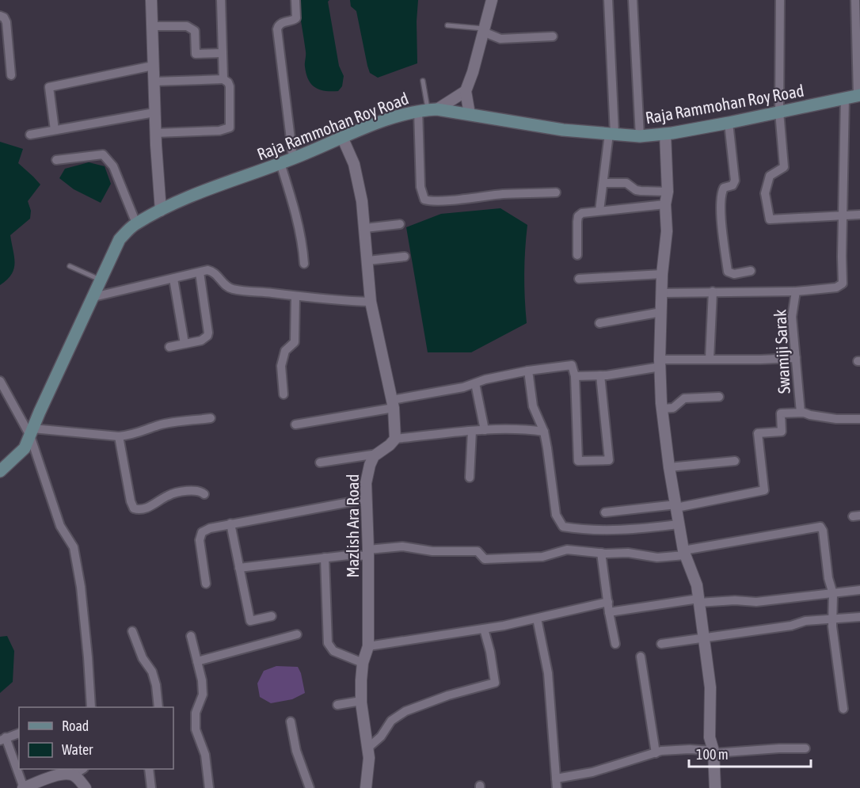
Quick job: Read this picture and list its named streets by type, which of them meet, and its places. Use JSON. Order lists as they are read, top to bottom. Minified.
{"streets":{"main road":["Raja Rammohan Roy Road"],"street":["Swamiji Sarak","Mazlish Ara Road"]},"crossings":[["Raja Rammohan Roy Road","Swamiji Sarak"]],"legend":["Road","Water"],"scale_bar":"100 m"}
